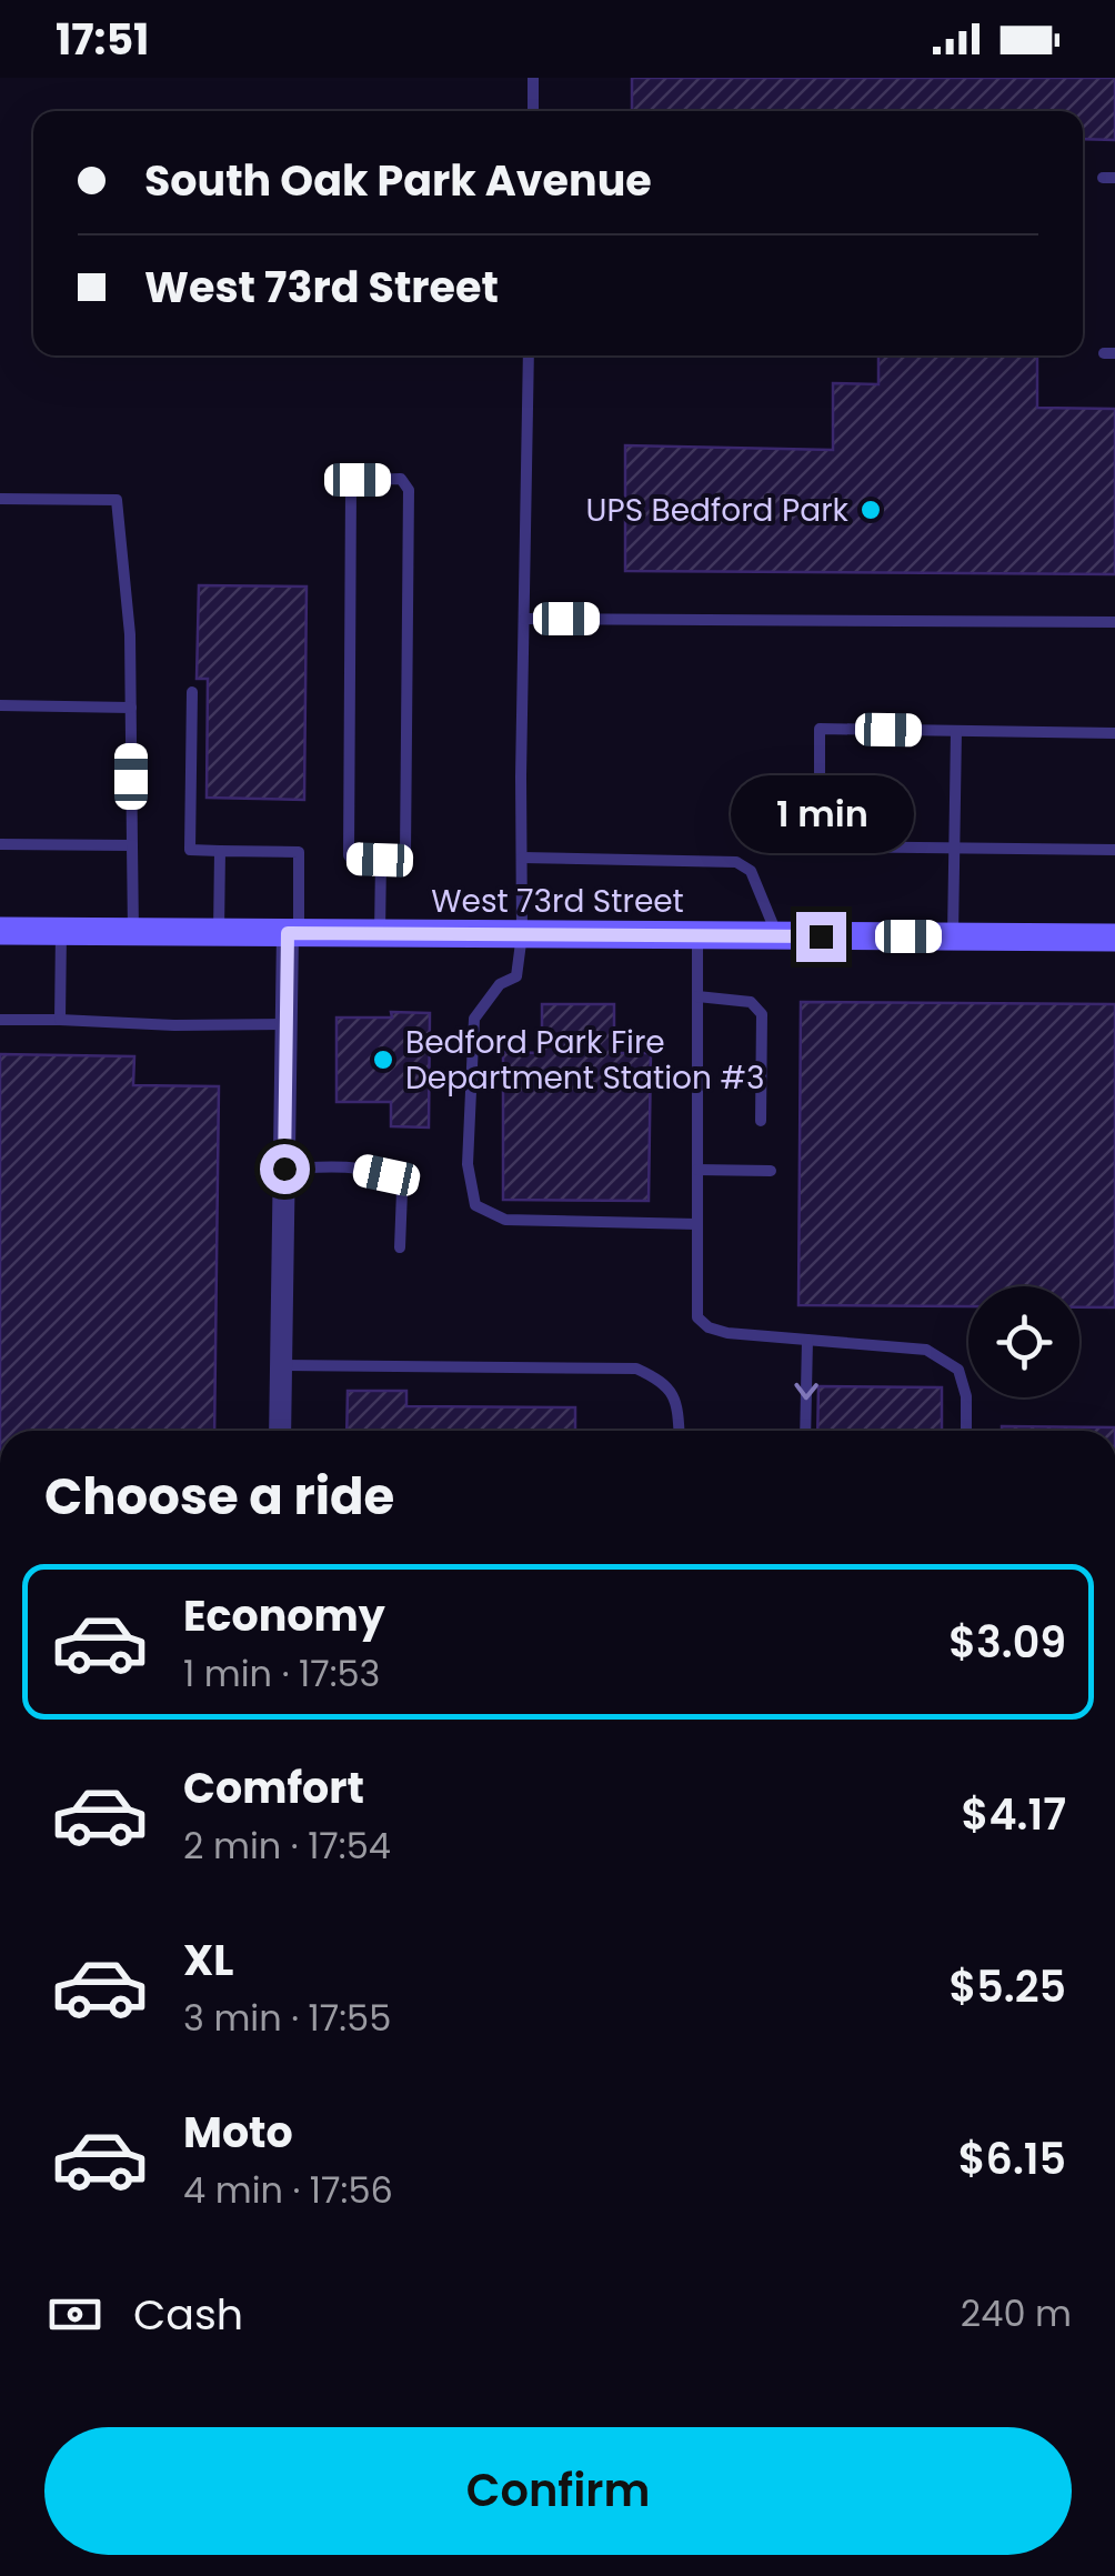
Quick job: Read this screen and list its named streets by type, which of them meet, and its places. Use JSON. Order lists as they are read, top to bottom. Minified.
{"streets":{"street":["West 73rd Street"]},"places":["UPS Bedford Park","Bedford Park Fire Department Station #3"],"page":{"status":"17:51","banner":["South Oak Park Avenue","West 73rd Street"],"bubble":"1 min","heading":"Choose a ride","list":[{"name":"Economy","note":"1 min · 17:53","value":"$3.09"},{"name":"Comfort","note":"2 min · 17:54","value":"$4.17"},{"name":"XL","note":"3 min · 17:55","value":"$5.25"},{"name":"Moto","note":"4 min · 17:56","value":"$6.15"}],"pay":["Cash","240 m"],"buttons":"Confirm"}}
